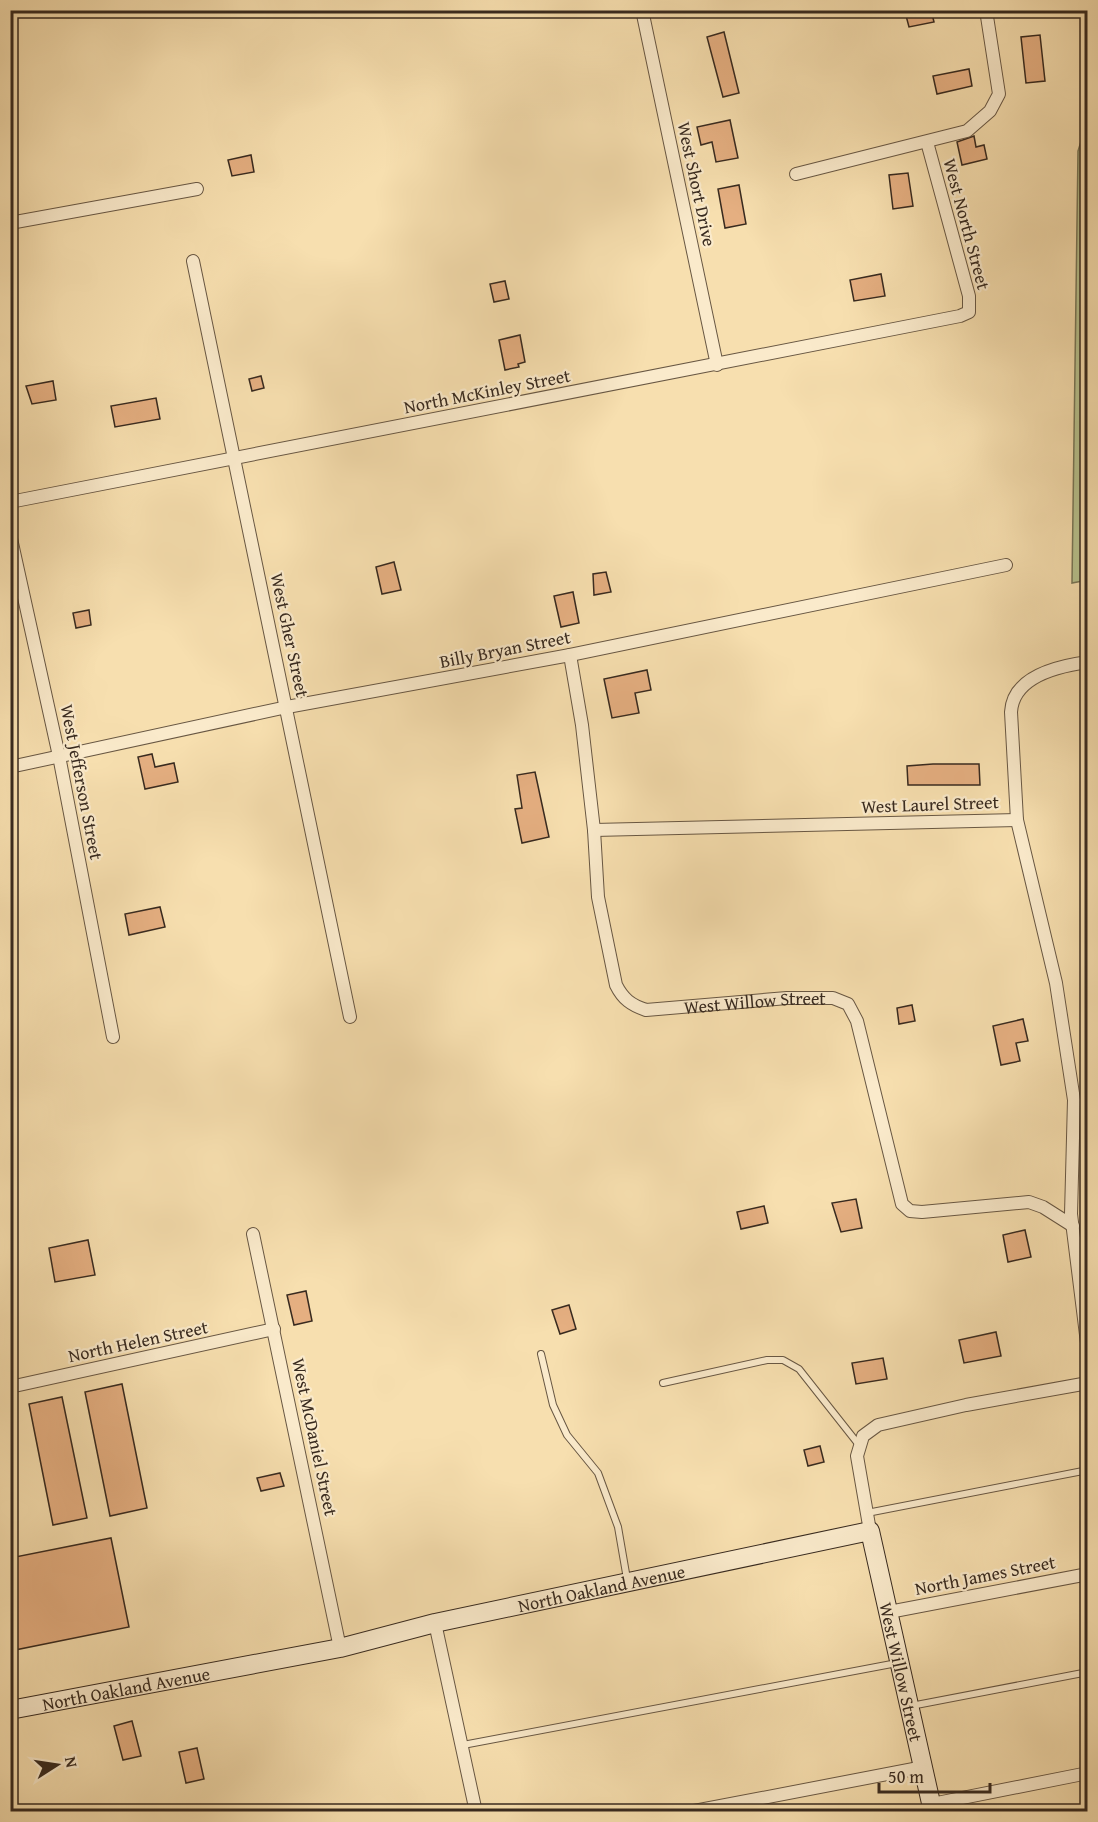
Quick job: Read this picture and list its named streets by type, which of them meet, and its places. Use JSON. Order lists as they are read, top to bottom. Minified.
{"streets":{"street":["West Short Drive","West North Street","North McKinley Street","West Gher Street","Billy Bryan Street","West Jefferson Street","West Laurel Street","West Willow Street","North Helen Street","West McDaniel Street","North James Street","North Oakland Avenue"]},"crossings":[["West Short Drive","North McKinley Street"],["West North Street","North McKinley Street"],["North McKinley Street","West Gher Street"],["West Gher Street","Billy Bryan Street"],["Billy Bryan Street","West Jefferson Street"],["Billy Bryan Street","West Willow Street"],["West Laurel Street","West Willow Street"],["West Willow Street","North James Street"],["West Willow Street","North Oakland Avenue"],["North Helen Street","West McDaniel Street"],["West McDaniel Street","North Oakland Avenue"]],"scale_bar":"50 m","north":"right"}
